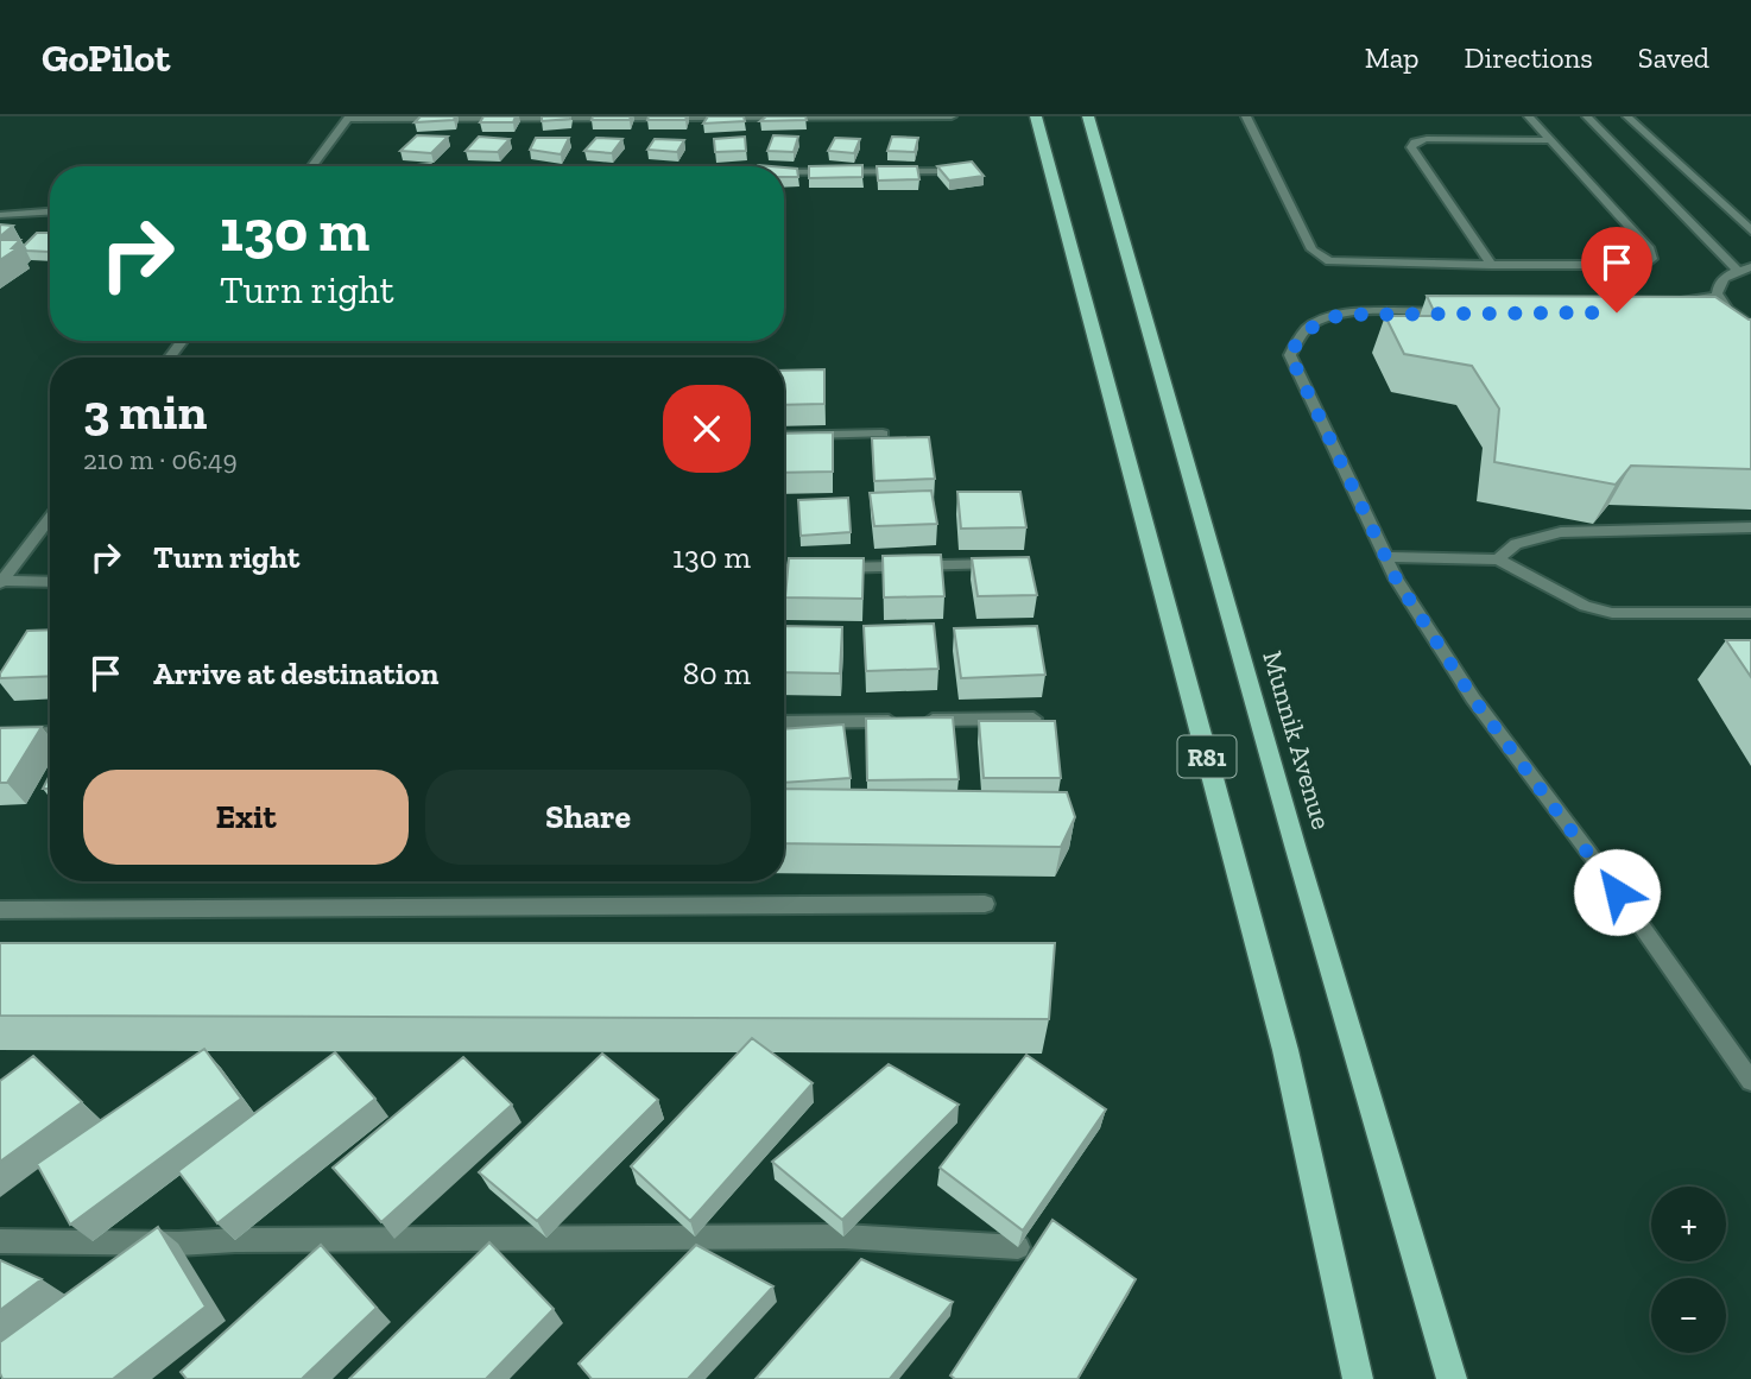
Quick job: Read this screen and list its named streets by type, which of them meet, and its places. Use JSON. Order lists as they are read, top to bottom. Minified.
{"streets":{"main road":["Munnik Avenue","R81"]},"page":{"header":"GoPilot","nav":["Map","Directions","Saved"],"turn":["130 m","Turn right"],"heading":["3 min","210 m · 06:49"],"list":[{"name":"Turn right","value":"130 m"},{"name":"Arrive at destination","value":"80 m"}],"buttons":["Exit","Share"],"map_buttons":["+","−"]}}
